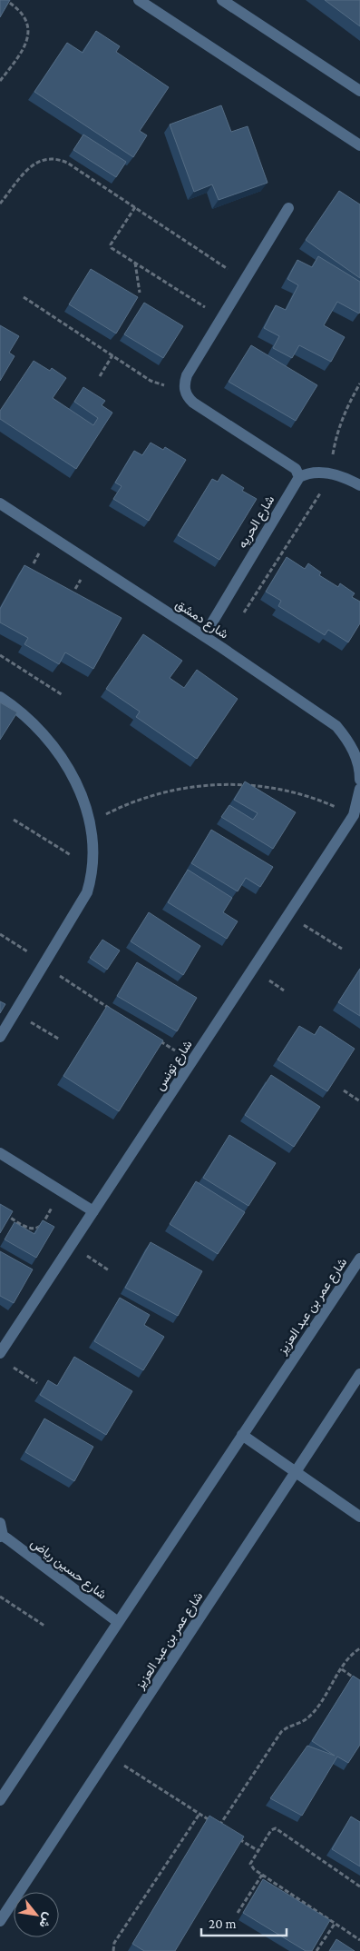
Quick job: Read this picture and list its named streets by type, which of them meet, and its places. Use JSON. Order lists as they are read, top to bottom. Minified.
{"streets":{"street":["شارع الحريه","شارع دمشق","شارع تونس","شارع عمر بن عبد العزيز","شارع حسين رياض"]},"crossings":[["شارع الحريه","شارع دمشق"],["شارع عمر بن عبد العزيز","شارع حسين رياض"]],"scale_bar":"20 m","north":"bottom right"}
